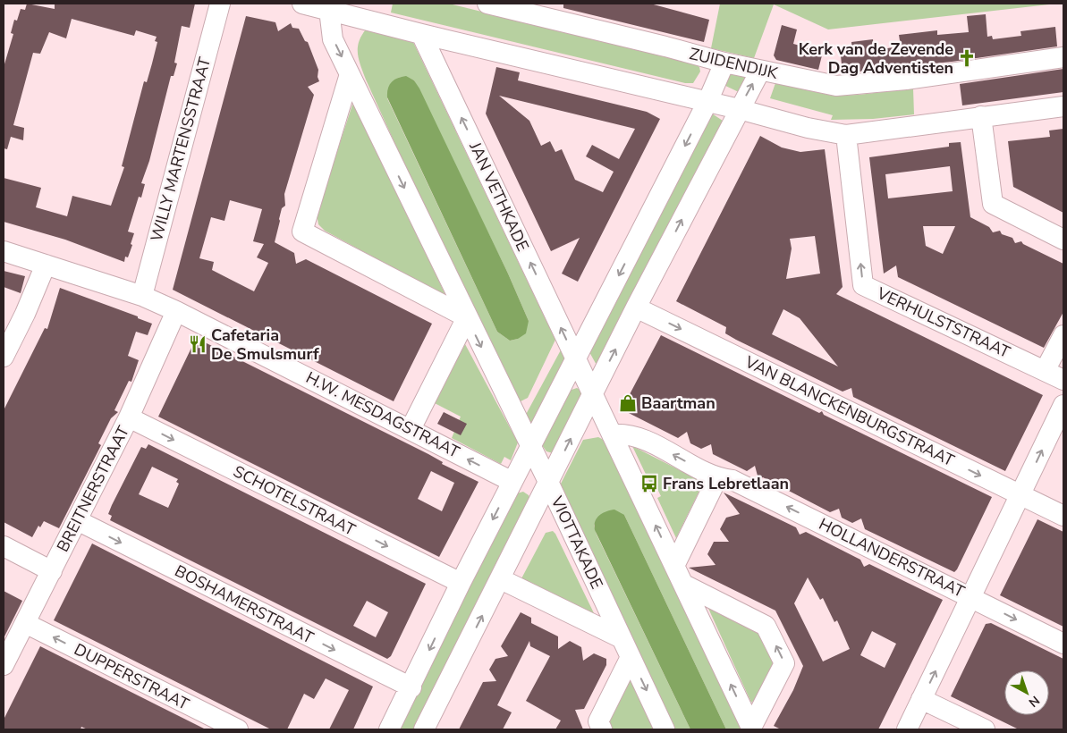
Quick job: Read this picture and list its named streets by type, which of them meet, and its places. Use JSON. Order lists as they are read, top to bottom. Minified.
{"streets":{"street":["ZUIDENDIJK","WILLY MARTENSSTRAAT","JAN VETHKADE","VERHULSTSTRAAT","VAN BLANCKENBURGSTRAAT","H.W. MESDAGSTRAAT","BREITNERSTRAAT","SCHOTELSTRAAT","VIOTTAKADE","HOLLANDERSTRAAT","BOSHAMERSTRAAT","DUPPERSTRAAT"]},"crossings":[["WILLY MARTENSSTRAAT","H.W. MESDAGSTRAAT"],["H.W. MESDAGSTRAAT","BREITNERSTRAAT"],["BREITNERSTRAAT","SCHOTELSTRAAT"],["BREITNERSTRAAT","BOSHAMERSTRAAT"],["BREITNERSTRAAT","DUPPERSTRAAT"]],"one_way":["VERHULSTSTRAAT","VAN BLANCKENBURGSTRAAT","SCHOTELSTRAAT","BOSHAMERSTRAAT","DUPPERSTRAAT"],"places":{"church":["Kerk van de Zevende Dag Adventisten"],"restaurant":["Cafetaria De Smulsmurf"],"shop":["Baartman"],"bus stop":["Frans Lebretlaan"]},"north":"bottom right"}
